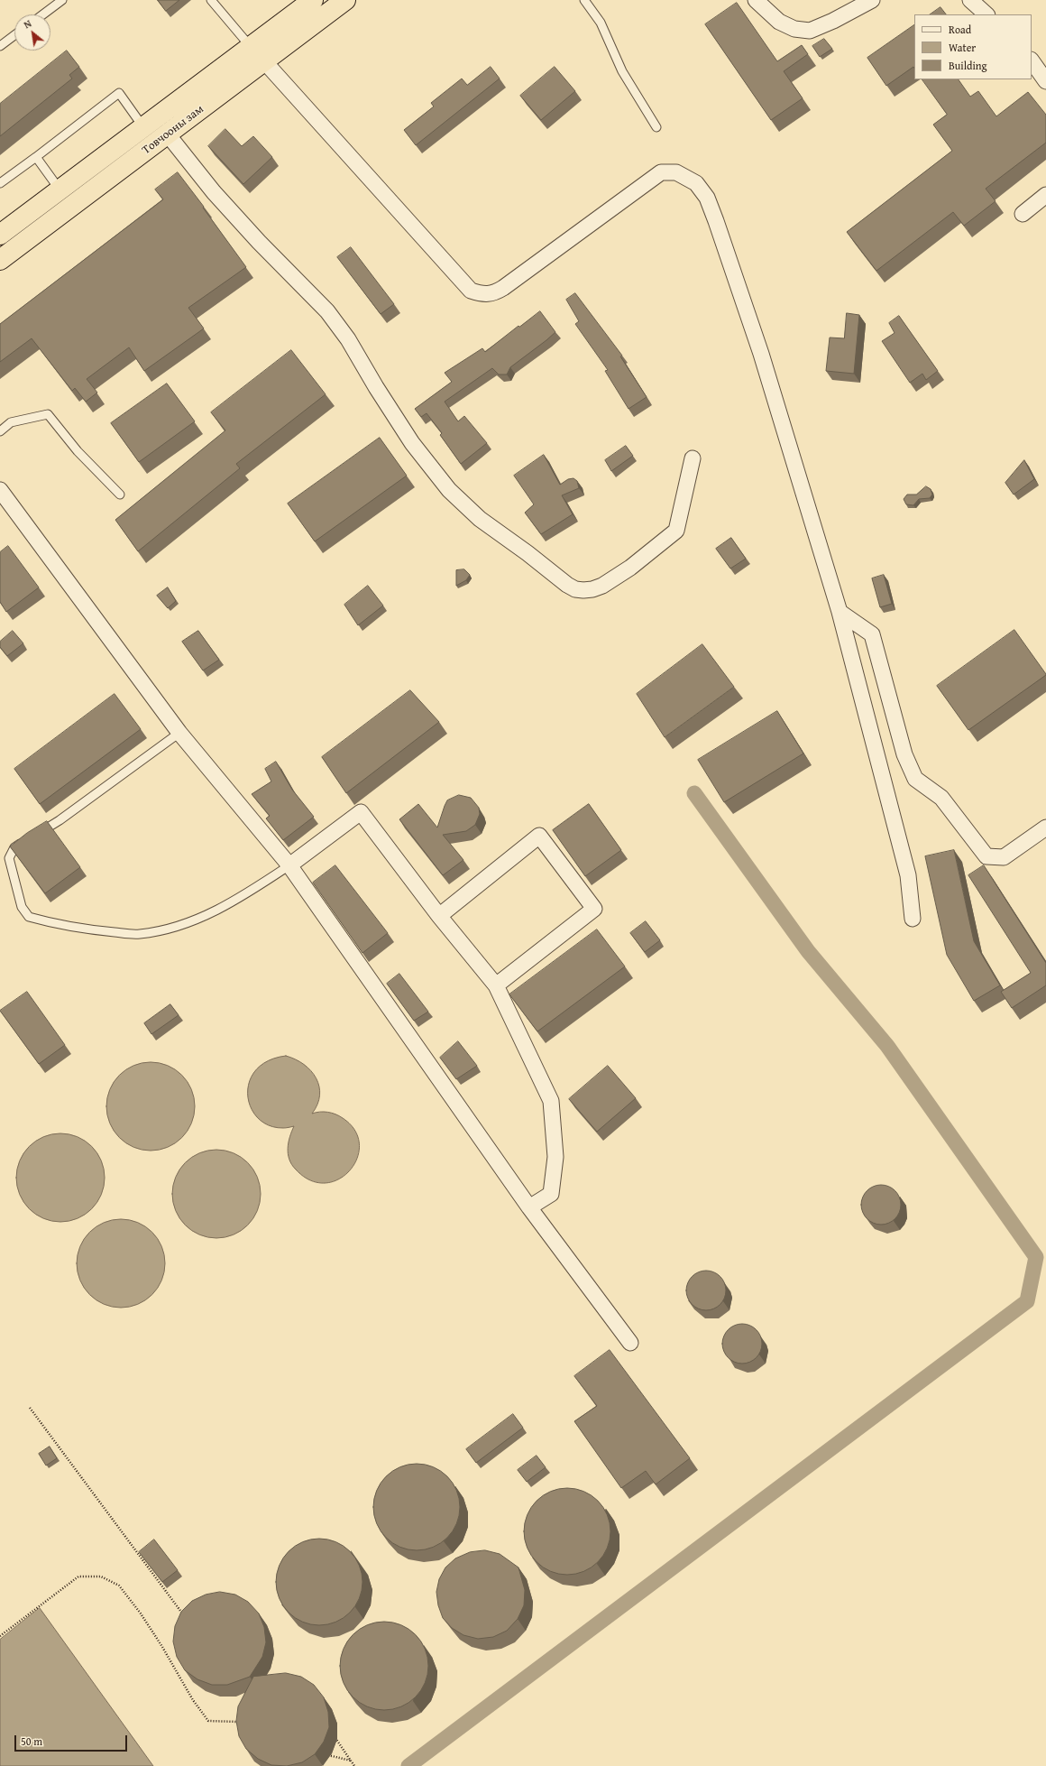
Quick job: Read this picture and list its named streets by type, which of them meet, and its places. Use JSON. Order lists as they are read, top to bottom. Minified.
{"streets":{"highway":["Товчооны зам"]},"legend":["Road","Water","Building"],"scale_bar":"50 m","north":"top left"}
